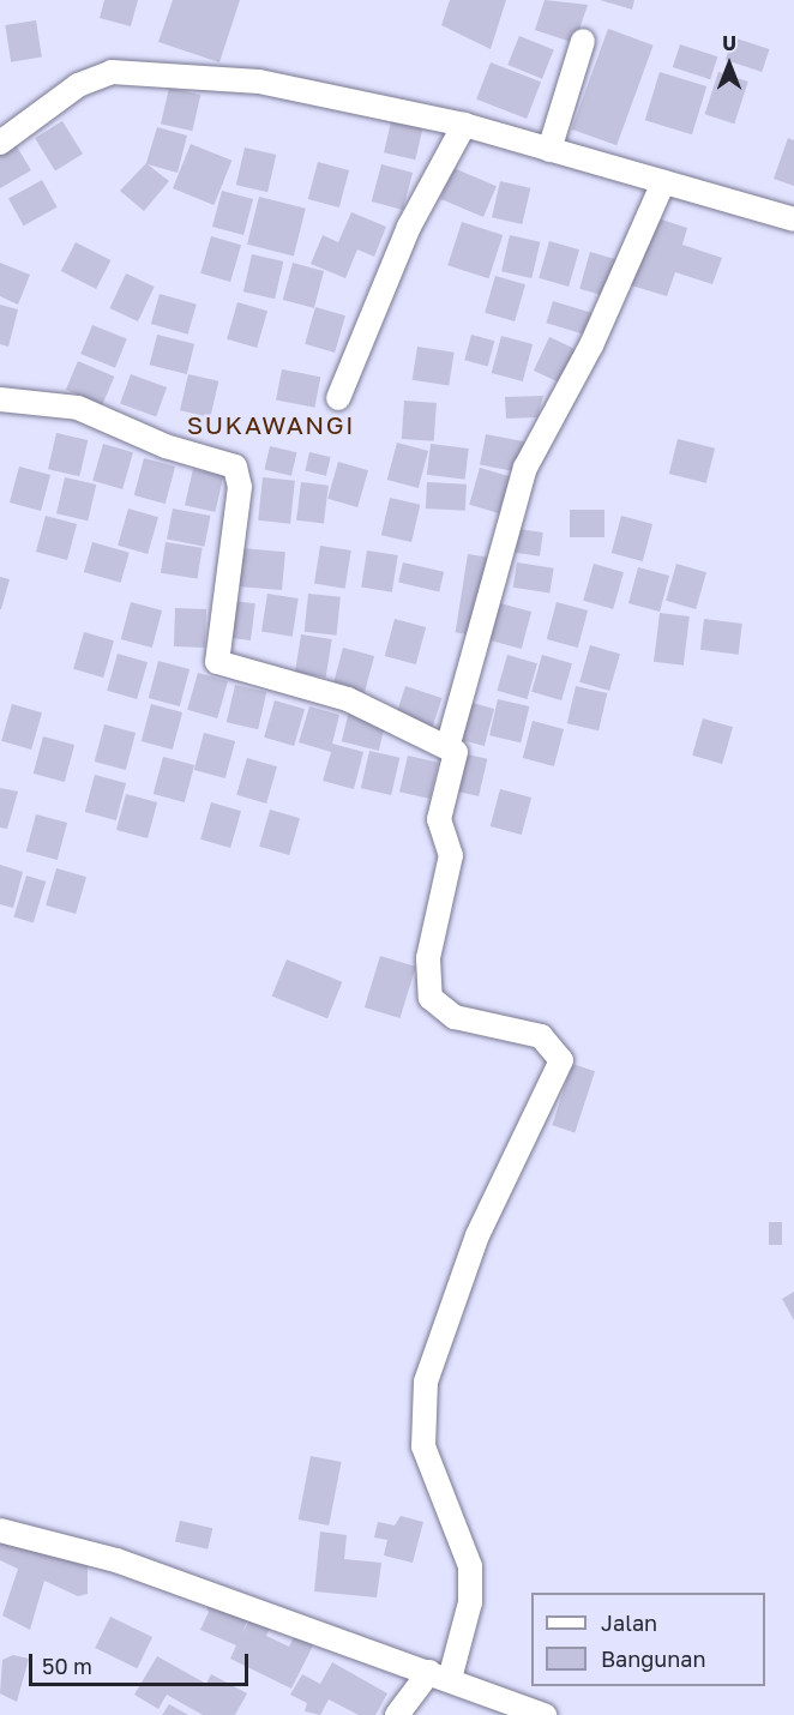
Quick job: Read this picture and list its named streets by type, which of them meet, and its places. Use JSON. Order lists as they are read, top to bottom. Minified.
{"districts":["SUKAWANGI"],"legend":["Jalan","Bangunan"],"scale_bar":"50 m","north":"top"}
